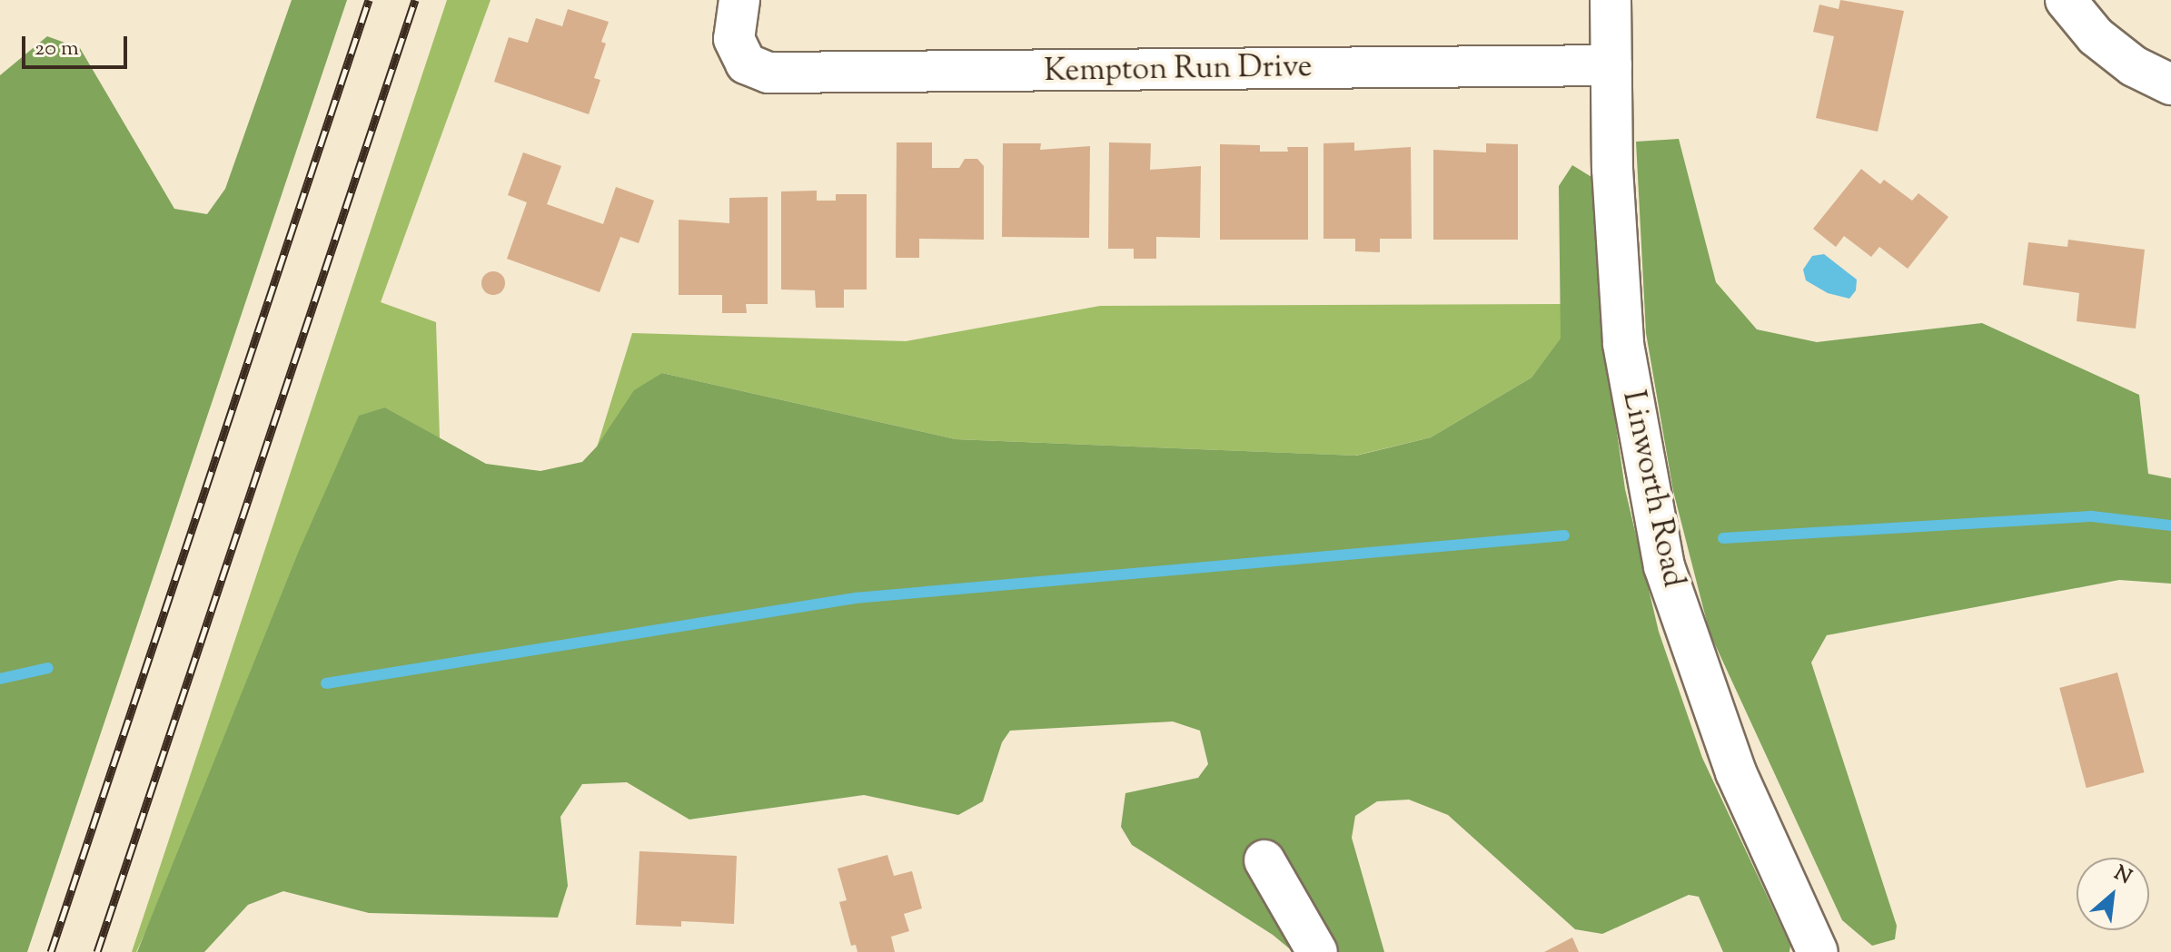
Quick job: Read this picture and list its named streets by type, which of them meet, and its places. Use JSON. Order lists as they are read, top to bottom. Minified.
{"streets":{"street":["Kempton Run Drive","Linworth Road"]},"crossings":[["Kempton Run Drive","Linworth Road"]],"scale_bar":"20 m","north":"top right"}
